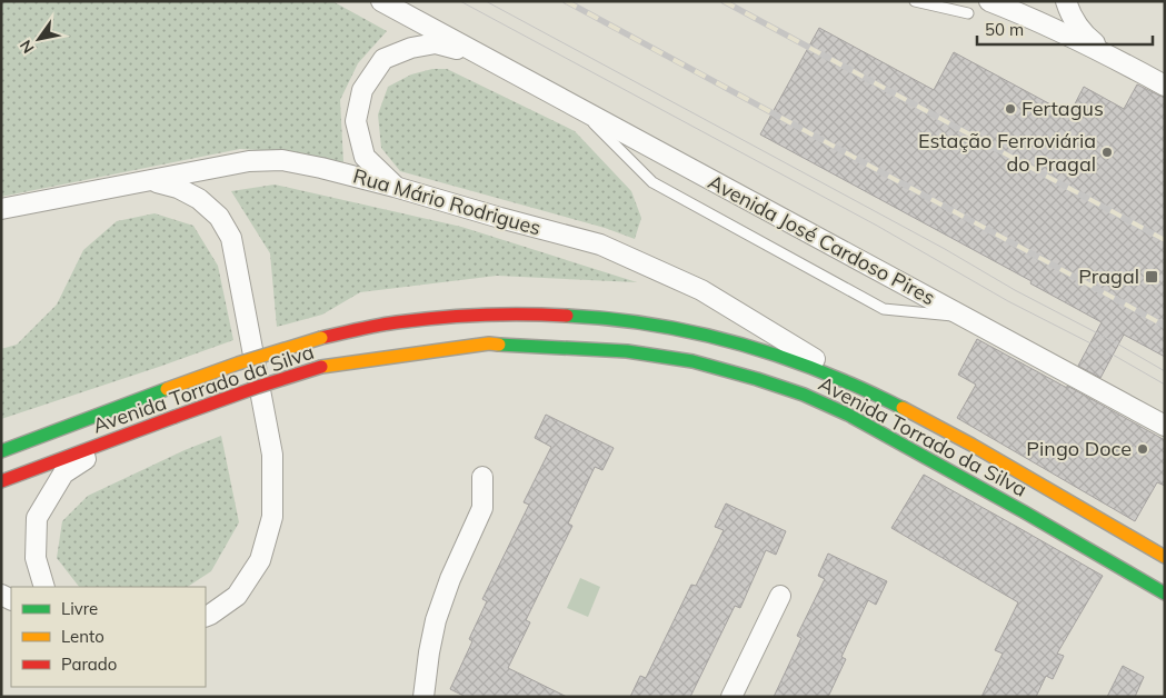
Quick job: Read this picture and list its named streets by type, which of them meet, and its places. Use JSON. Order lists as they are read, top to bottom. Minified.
{"streets":{"main road":["Avenida Torrado da Silva"],"street":["Rua Mário Rodrigues","Avenida José Cardoso Pires"]},"crossings":[["Rua Mário Rodrigues","Avenida José Cardoso Pires"],["Rua Mário Rodrigues","Avenida Torrado da Silva"]],"places":{"other":["Fertagus","Estação Ferroviária do Pragal","Pingo Doce"],"transit":["Pragal"]},"legend":["Livre","Lento","Parado"],"scale_bar":"50 m","north":"bottom left"}
